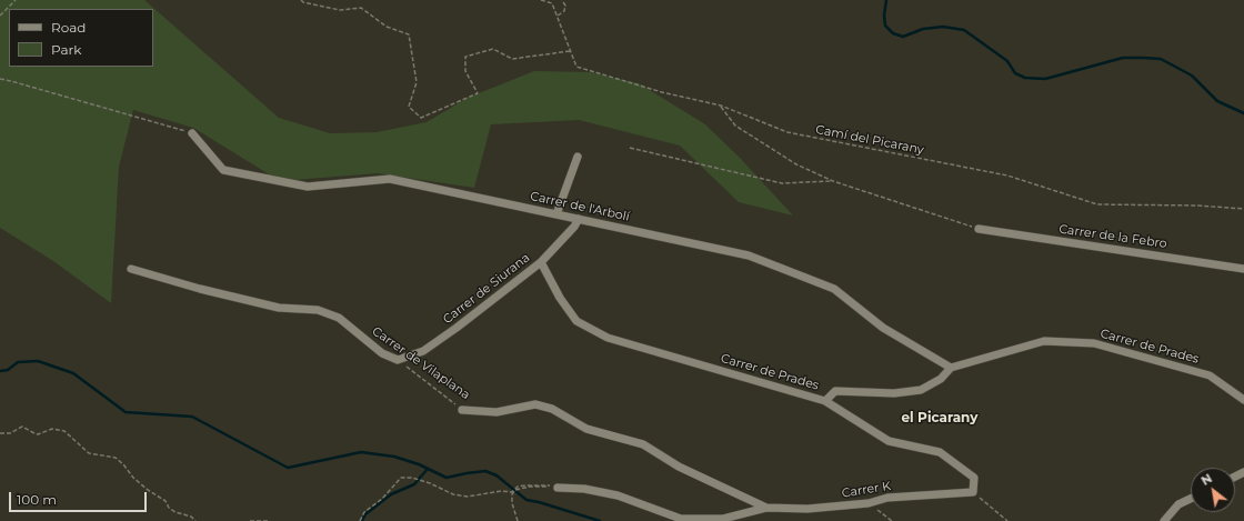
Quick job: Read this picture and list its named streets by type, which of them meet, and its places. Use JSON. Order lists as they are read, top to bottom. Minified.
{"streets":{"street":["Carrer de l'Arbolí","Carrer de la Febro","Carrer de Siurana","Carrer de Prades","Carrer de Vilaplana","Carrer K"],"path":["Camí del Picarany"]},"crossings":[["Carrer de l'Arbolí","Carrer de Siurana"],["Carrer de l'Arbolí","Carrer de Prades"],["Carrer de Siurana","Carrer de Prades"],["Carrer de Siurana","Carrer de Vilaplana"],["Carrer de Vilaplana","Carrer K"]],"districts":["el Picarany"],"legend":["Road","Park"],"scale_bar":"100 m","north":"top left"}
